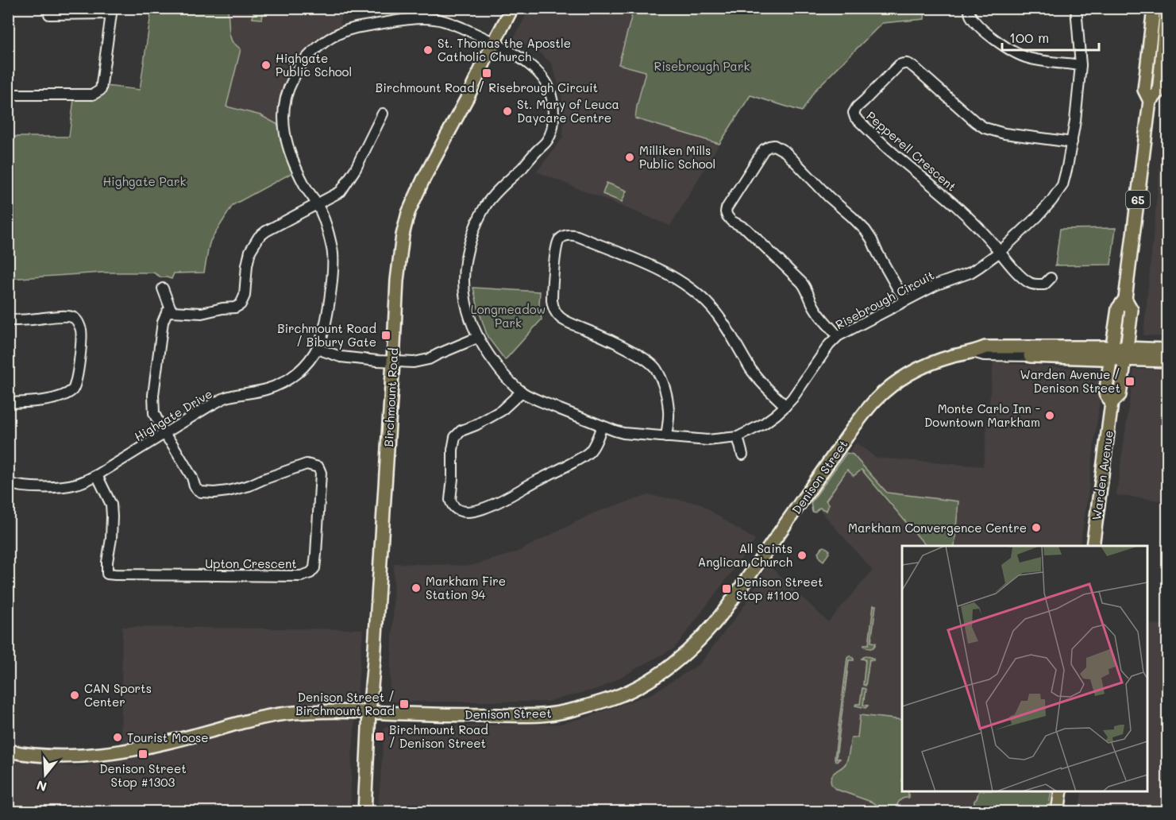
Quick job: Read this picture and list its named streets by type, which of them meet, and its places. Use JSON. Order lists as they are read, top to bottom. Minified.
{"streets":{"main road":["65","Birchmount Road","Warden Avenue","Denison Street"],"street":["Pepperell Crescent","Risebrough Circuit","Highgate Drive","Upton Crescent"]},"crossings":[["Pepperell Crescent","Risebrough Circuit"],["Risebrough Circuit","Birchmount Road"],["Risebrough Circuit","Highgate Drive"],["Birchmount Road","Highgate Drive"],["Birchmount Road","Denison Street"],["Highgate Drive","Upton Crescent"],["Warden Avenue","Denison Street"]],"parks":["Risebrough Park","Highgate Park","Longmeadow Park"],"places":{"other":["St. Thomas the Apostle Catholic Church","Highgate Public School","St. Mary of Leuca Daycare Centre","Milliken Mills Public School","Monte Carlo Inn - Downtown Markham","Markham Convergence Centre","All Saints Anglican Church","Markham Fire Station 94","CAN Sports Center","Tourist Moose"],"transit":["Birchmount Road / Risebrough Circuit","Birchmount Road / Bibury Gate","Warden Avenue / Denison Street","Denison Street Stop #1100","Denison Street / Birchmount Road","Birchmount Road / Denison Street","Denison Street Stop #1303"]},"scale_bar":"100 m","north":"bottom"}
